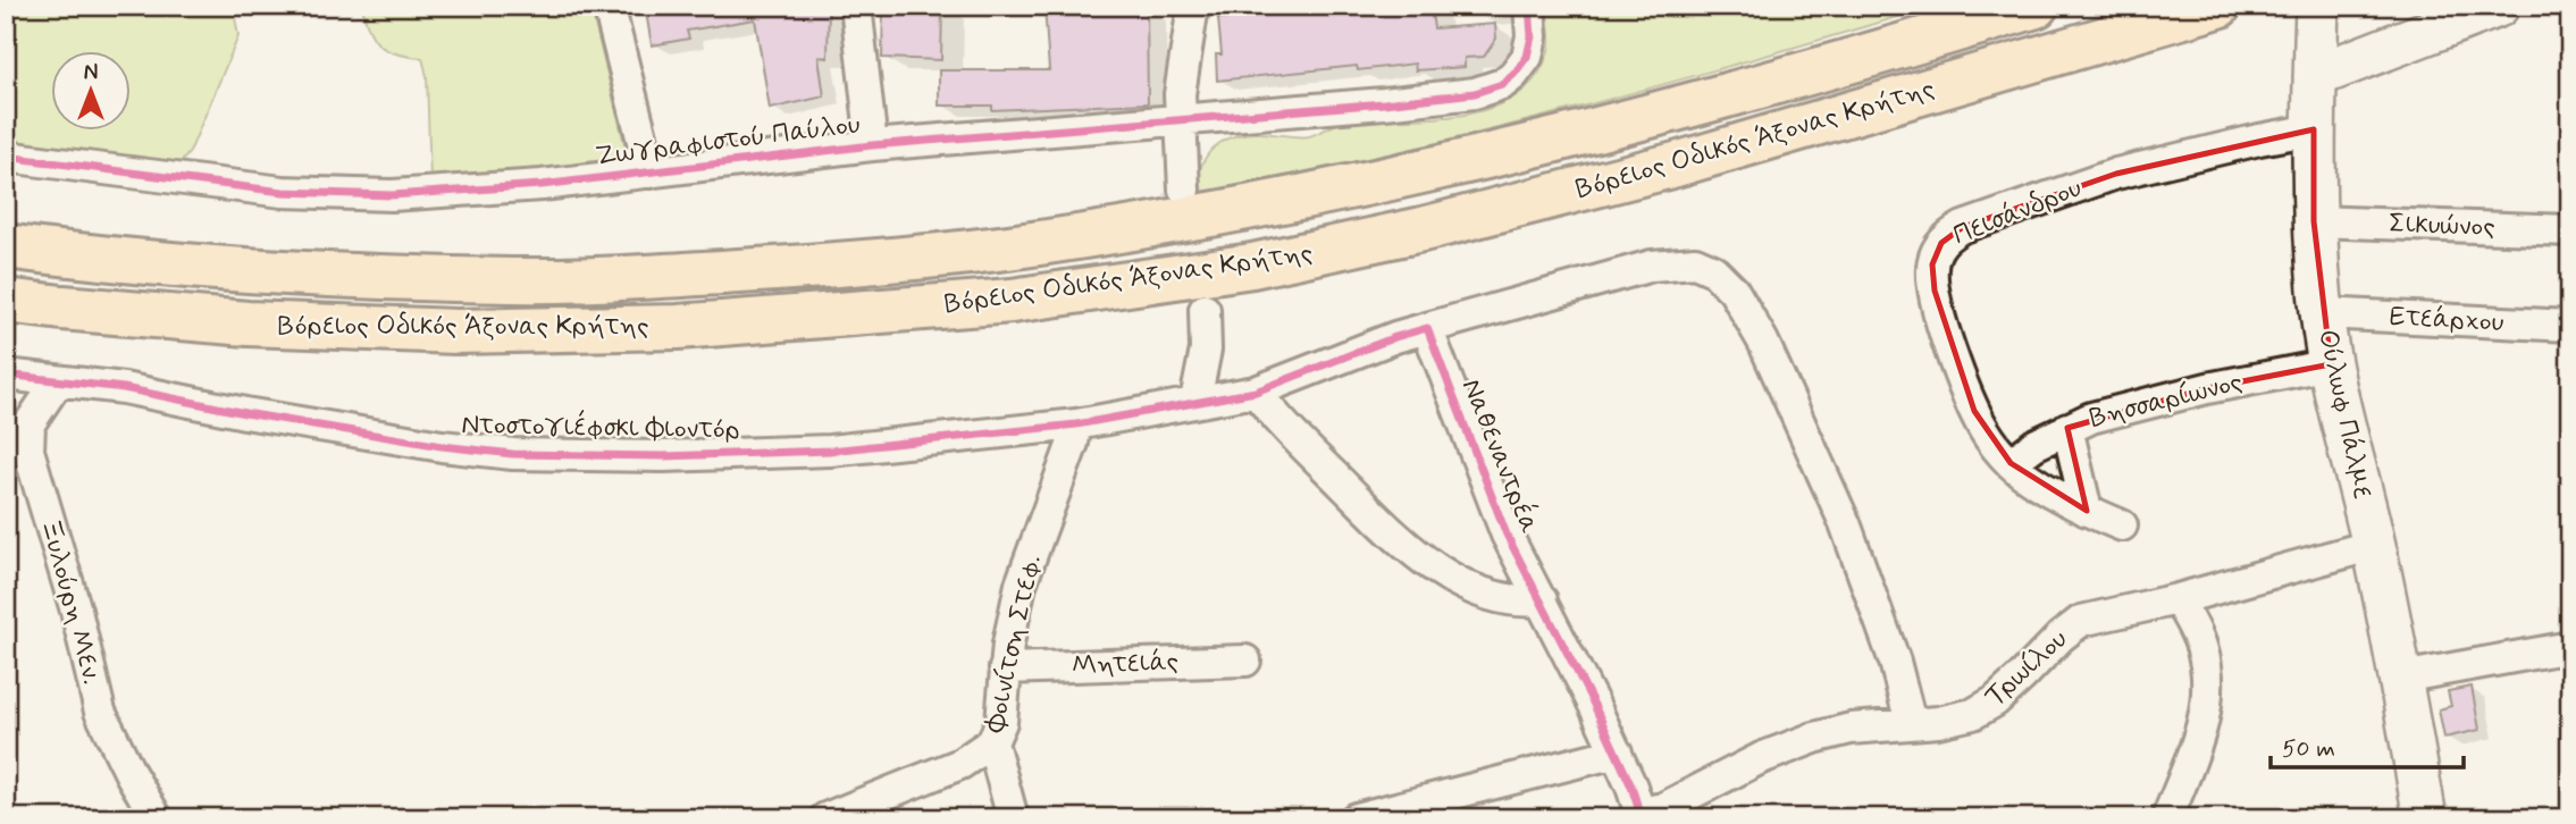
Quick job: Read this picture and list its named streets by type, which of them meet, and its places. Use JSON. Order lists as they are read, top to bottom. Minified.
{"streets":{"highway":["Βόρειος Οδικός Άξονας Κρήτης"],"street":["Ζωγραφιστού Παύλου","Πεισάνδρου","Σικυώνος","Ετεάρχου","Βησσαρίωνος","Ούλωφ Πάλμε","Ντοστογιέφσκι Φιοντόρ","Ναθεναντρέα","Ξυλούρη Μεν.","Φοινίτση Στεφ.","Μητειάς","Τρωίλου"]},"crossings":[["Πεισάνδρου","Βησσαρίωνος"],["Πεισάνδρου","Ούλωφ Πάλμε"],["Σικυώνος","Ούλωφ Πάλμε"],["Ετεάρχου","Ούλωφ Πάλμε"],["Βησσαρίωνος","Ούλωφ Πάλμε"],["Ούλωφ Πάλμε","Τρωίλου"],["Ντοστογιέφσκι Φιοντόρ","Ξυλούρη Μεν."],["Ντοστογιέφσκι Φιοντόρ","Φοινίτση Στεφ."],["Ναθεναντρέα","Τρωίλου"],["Φοινίτση Στεφ.","Μητειάς"]],"scale_bar":"50 m","north":"top"}
